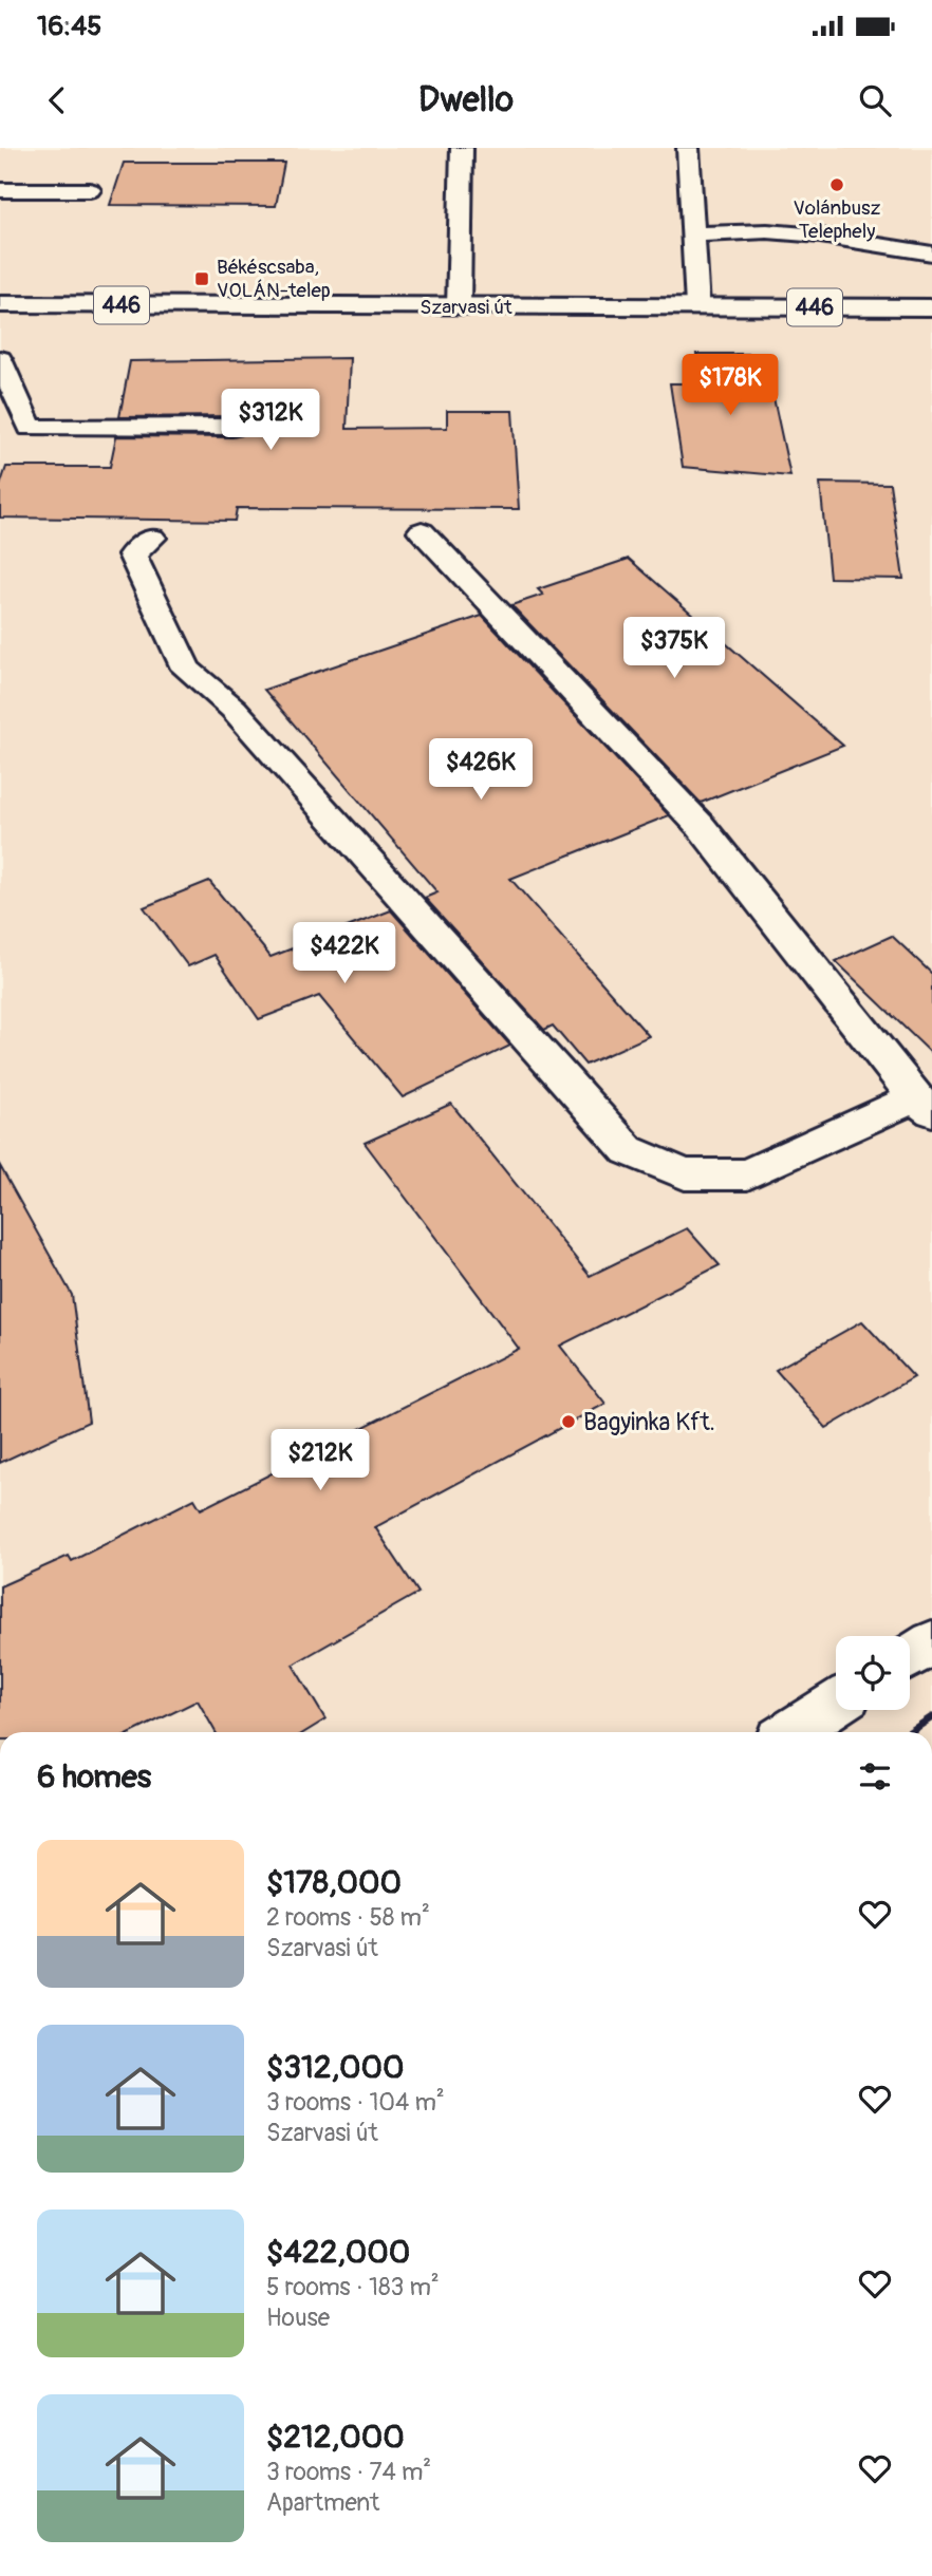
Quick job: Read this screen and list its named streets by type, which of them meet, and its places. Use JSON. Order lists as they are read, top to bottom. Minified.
{"streets":{"main road":["446","Szarvasi út"]},"places":{"other":["Volánbusz Telephely","Bagyinka Kft."],"transit":["Békéscsaba, VOLÁN-telep"]},"page":{"status":"16:45","header":"Dwello","price":["$178K","$312K","$375K","$426K","$422K","$212K"],"heading":"6 homes","list":[{"name":"$178,000","note":"2 rooms · 58 m² · Szarvasi út"},{"name":"$312,000","note":"3 rooms · 104 m² · Szarvasi út"},{"name":"$422,000","note":"5 rooms · 183 m² · House"},{"name":"$212,000","note":"3 rooms · 74 m² · Apartment"}]}}
